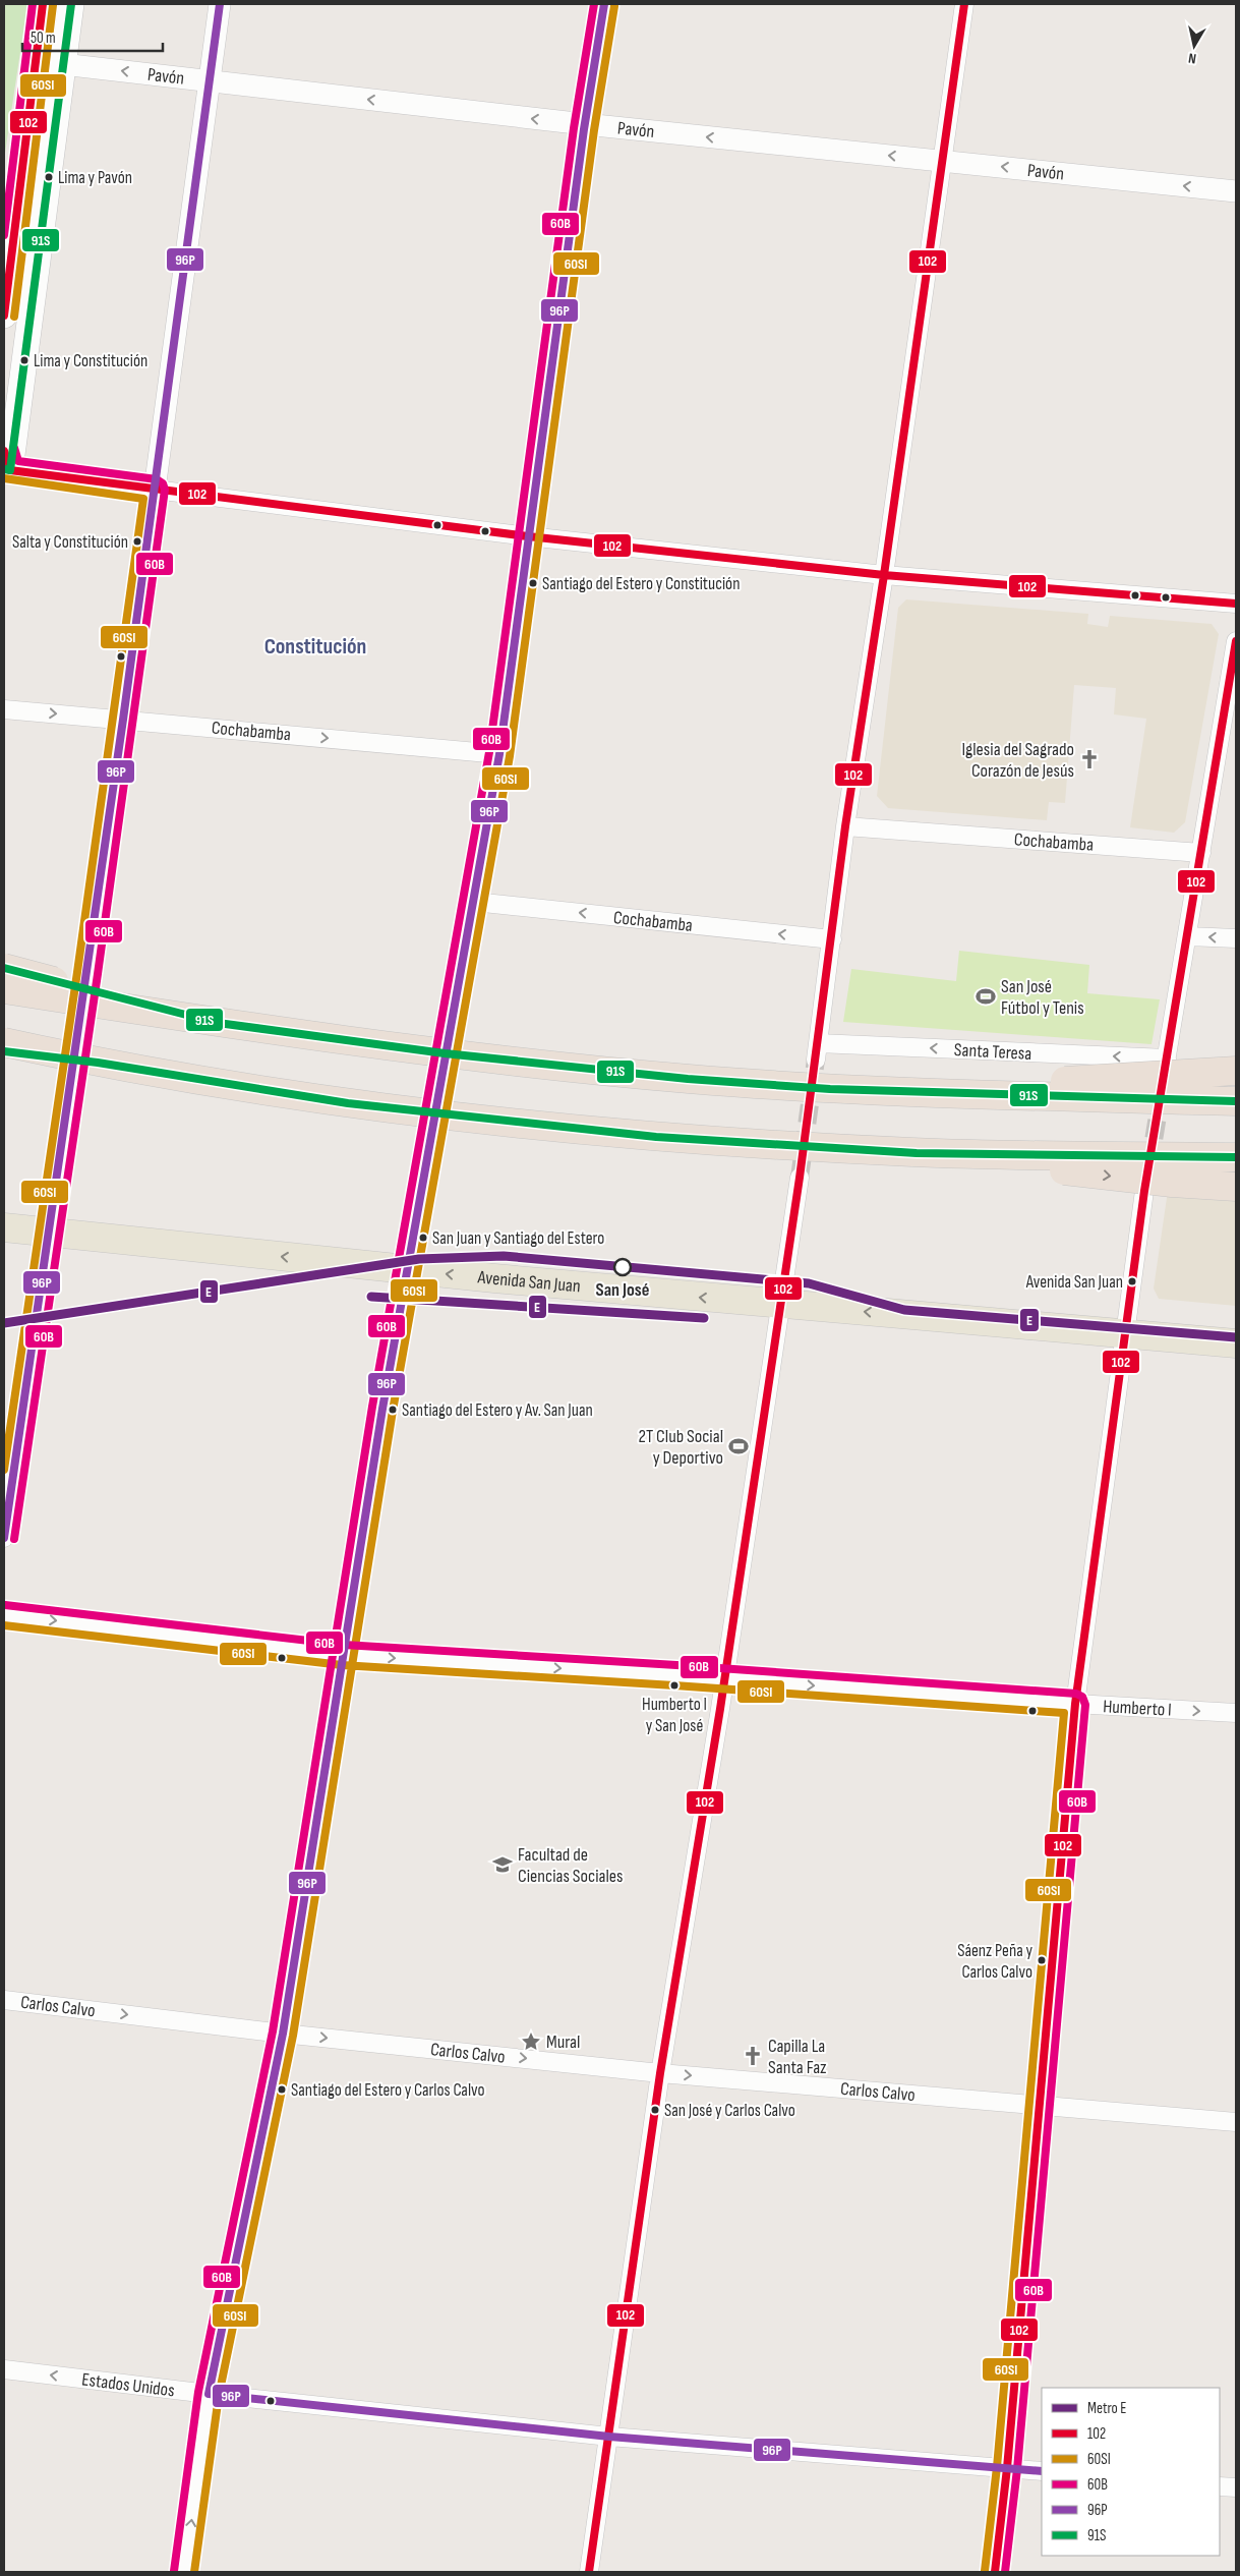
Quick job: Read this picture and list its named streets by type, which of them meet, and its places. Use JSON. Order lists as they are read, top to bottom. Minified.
{"streets":{"main road":["Avenida San Juan"],"street":["Pavón","Cochabamba","Santa Teresa","Humberto I","Carlos Calvo","Estados Unidos"]},"crossings":[["Cochabamba","Santa Teresa"]],"one_way":["Pavón","Avenida San Juan","Humberto I","Carlos Calvo"],"districts":["Constitución"],"places":{"other":["Lima y Pavón","Lima y Constitución","Salta y Constitución","Santiago del Estero y Constitución","San Juan y Santiago del Estero","San José","Avenida San Juan","Santiago del Estero y Av. San Juan","Humberto I y San José","Sáenz Peña y Carlos Calvo","Santiago del Estero y Carlos Calvo","San José y Carlos Calvo"],"church":["Iglesia del Sagrado Corazón de Jesús","Capilla La Santa Faz"],"sports":["San José Fútbol y Tenis","2T Club Social y Deportivo"],"school or university":["Facultad de Ciencias Sociales"],"place":["Mural"]},"lines":["transit line 102","transit line 60B","transit line 96P","transit line 91S","transit line 60SI","metro line E"],"legend":["Metro E","102","60SI","60B","96P","91S"],"scale_bar":"50 m","north":"bottom"}
